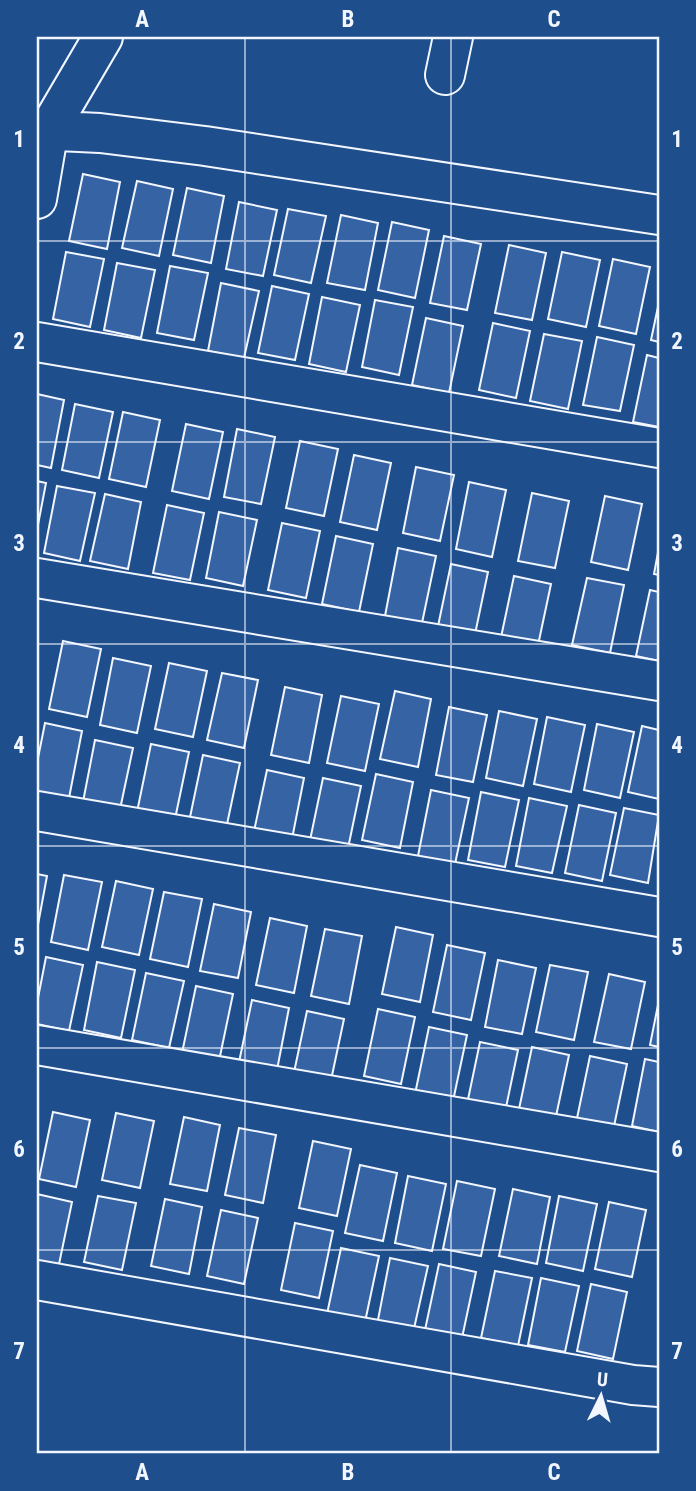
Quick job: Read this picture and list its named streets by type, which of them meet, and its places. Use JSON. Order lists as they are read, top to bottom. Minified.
{"north":"top","grid":{"columns":["A","B","C"],"rows":["1","2","3","4","5","6","7"]}}
